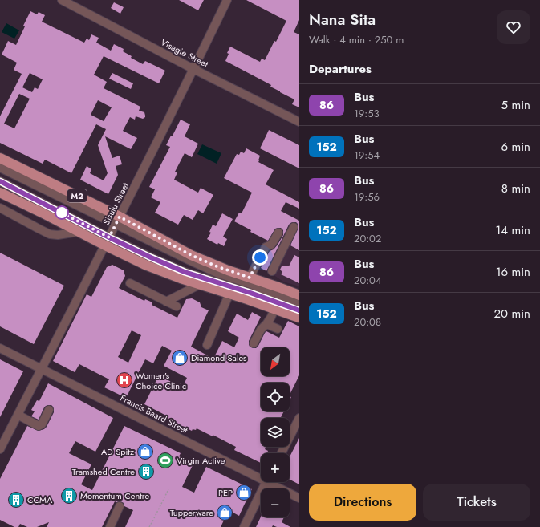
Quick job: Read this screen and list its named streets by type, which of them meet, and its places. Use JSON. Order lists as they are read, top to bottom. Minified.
{"streets":{"main road":["M2"],"street":["Visagie Street","Sisulu Street","Francis Baard Street"]},"crossings":[["Visagie Street","Sisulu Street"],["M2","Sisulu Street"],["Sisulu Street","Francis Baard Street"]],"places":{"shop":["Diamond Sales","AD Spitz","PEP","Tupperware"],"hospital":["Women's Choice Clinic"],"sports":["Virgin Active"],"building":["Tramshed Centre","Momentum Centre","CCMA"]},"lines":["bus line 86"],"north":"bottom left","page":{"heading":[["Nana Sita","Walk · 4 min · 250 m"],"Departures"],"list":[{"mark":"86","name":"Bus","note":"19:53","value":"5 min"},{"mark":"152","name":"Bus","note":"19:54","value":"6 min"},{"mark":"86","name":"Bus","note":"19:56","value":"8 min"},{"mark":"152","name":"Bus","note":"20:02","value":"14 min"},{"mark":"86","name":"Bus","note":"20:04","value":"16 min"},{"mark":"152","name":"Bus","note":"20:08","value":"20 min"}],"map_buttons":["+","−"],"buttons":["Directions","Tickets"]}}
